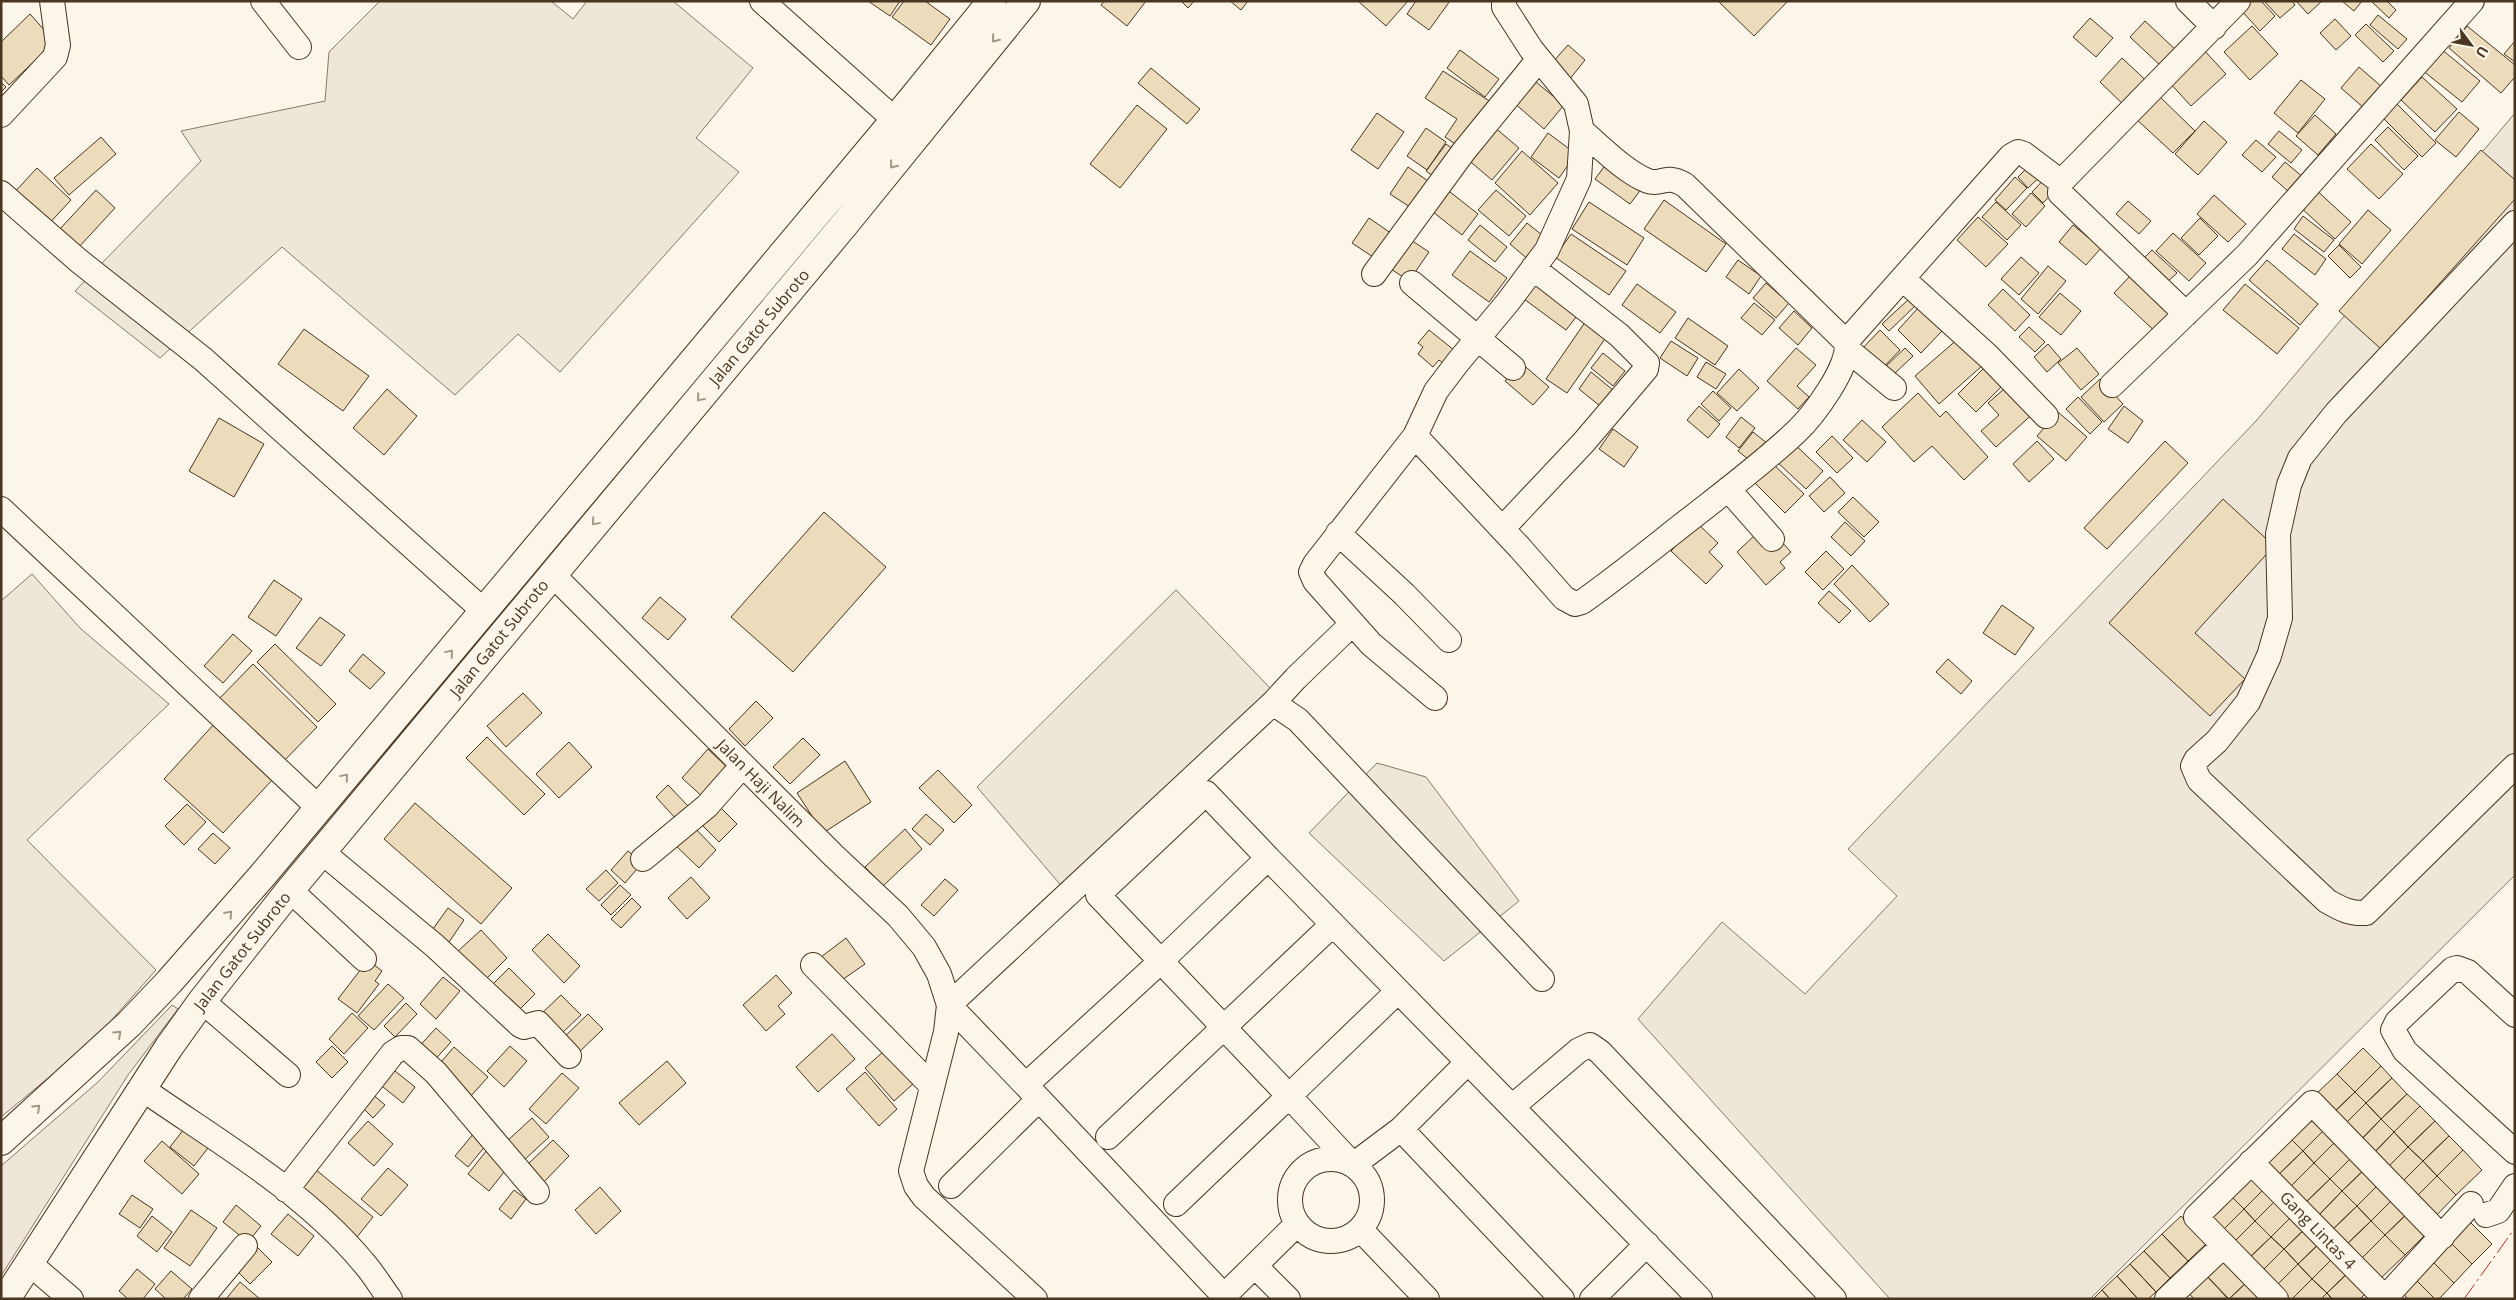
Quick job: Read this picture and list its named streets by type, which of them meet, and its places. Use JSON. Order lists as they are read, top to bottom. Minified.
{"streets":{"highway":["Jalan Gatot Subroto"],"street":["Jalan Haji Nalim","Gang Lintas 4"]},"crossings":[["Jalan Gatot Subroto","Jalan Haji Nalim"]],"north":"bottom right"}
